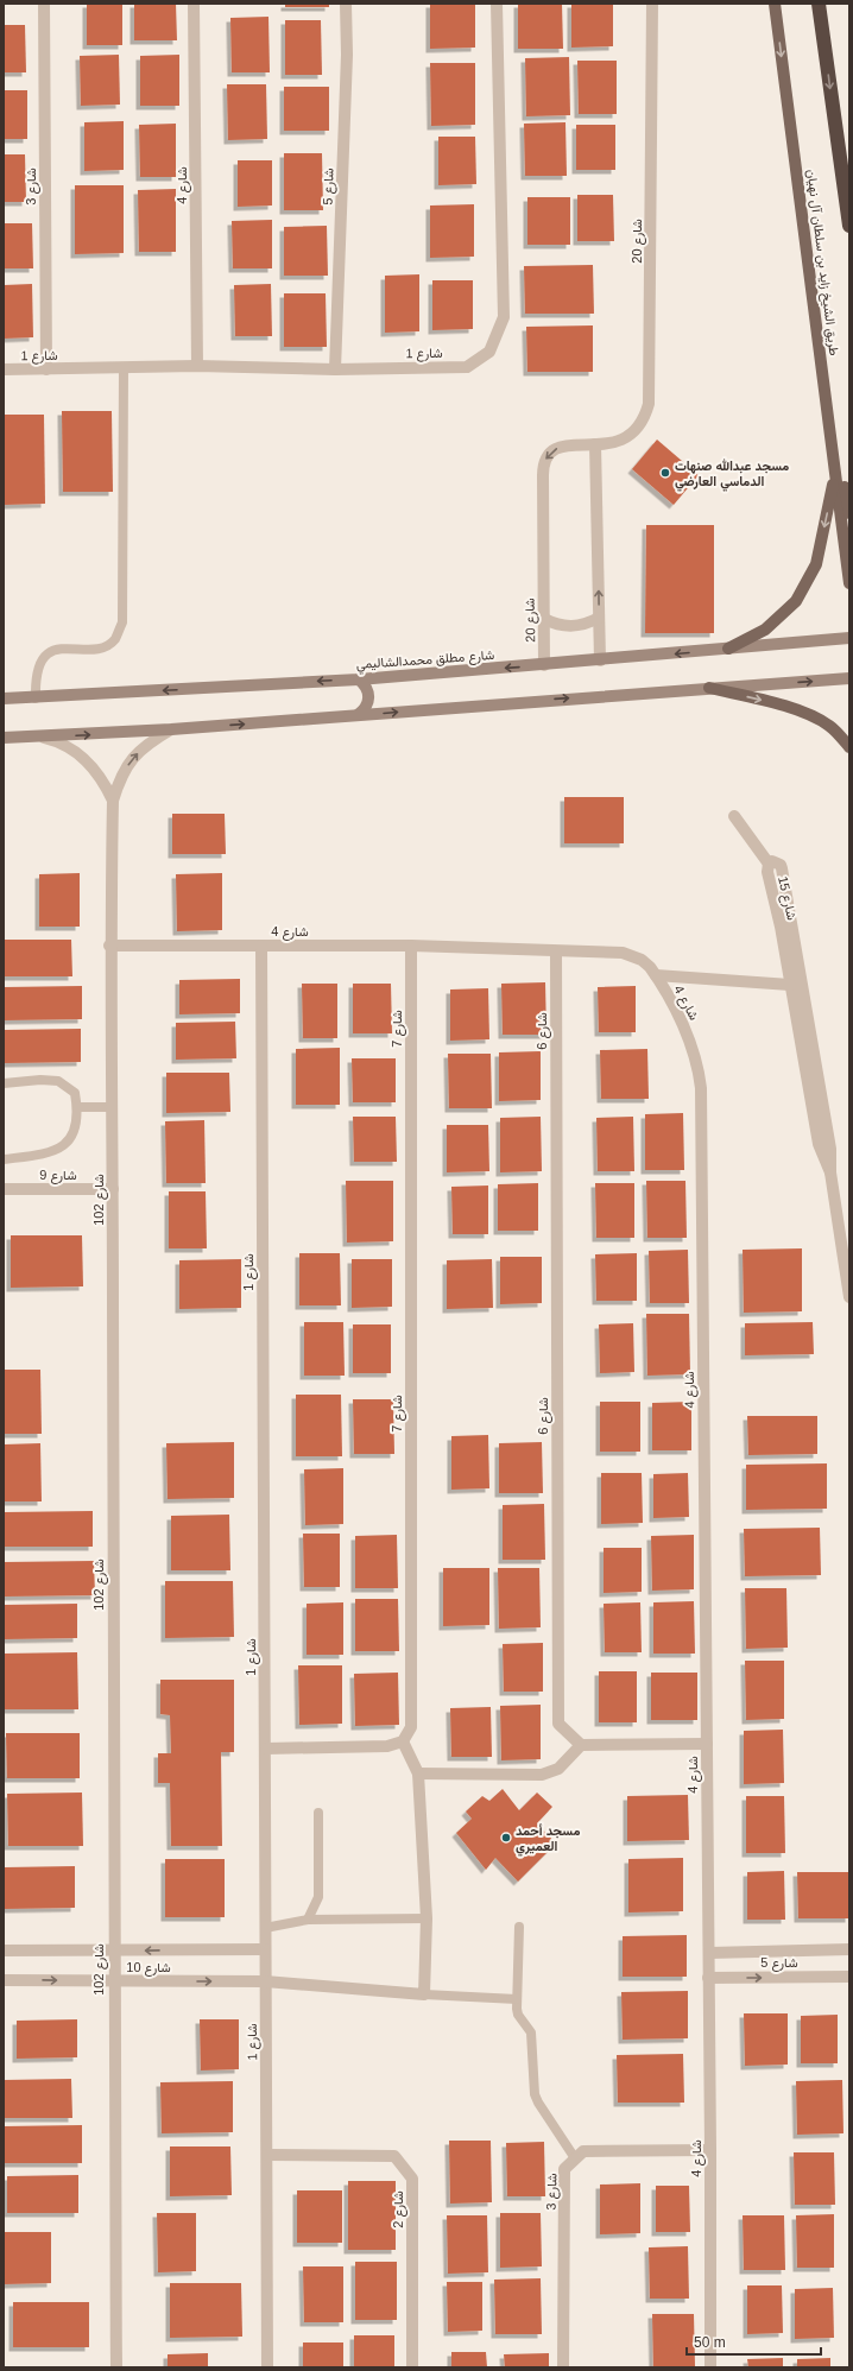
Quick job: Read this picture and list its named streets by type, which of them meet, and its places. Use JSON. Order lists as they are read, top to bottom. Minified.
{"streets":{"main road":["طريق الشيخ زايد بن سلطان آل نهيان"],"street":["شارع 4","شارع 3","شارع 5","شارع 20","شارع 1","شارع مطلق محمدالشاليمي","شارع 15","شارع 7","شارع 6","شارع 9","شارع 102","شارع 10","شارع 2"]},"crossings":[["شارع 4","شارع 5"],["شارع 4","شارع 1"],["شارع 4","شارع 7"],["شارع 4","شارع 6"],["شارع 4","شارع 102"],["شارع 3","شارع 1"],["شارع 5","شارع 1"],["شارع 20","شارع مطلق محمدالشاليمي"],["شارع 1","شارع 10"],["شارع 1","شارع 2"],["شارع 9","شارع 102"],["شارع 102","شارع 10"]],"places":["مسجد عبدالله صنهات الدماسي العارضي","مسجد أحمد العميري"],"scale_bar":"50 m"}
